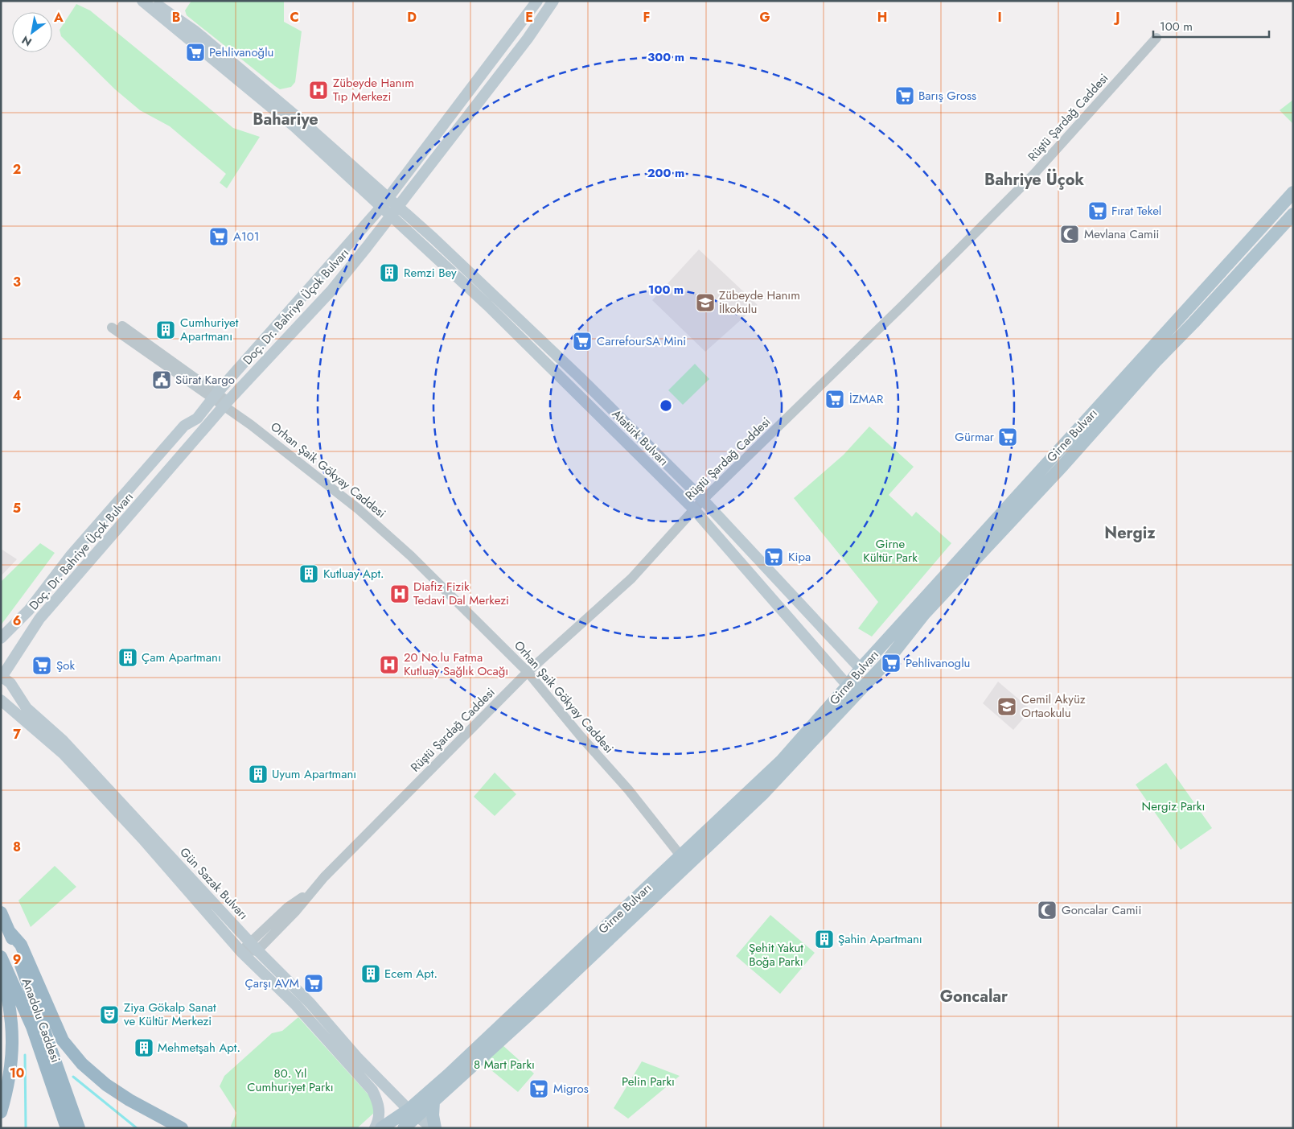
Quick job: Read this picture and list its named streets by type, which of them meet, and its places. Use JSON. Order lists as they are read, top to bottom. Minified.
{"streets":{"highway":["Anadolu Caddesi"],"main road":["Doç. Dr. Bahriye Üçok Bulvarı","Girne Bulvarı","Atatürk Bulvarı","Gün Sazak Bulvarı"],"street":["Rüştü Şardağ Caddesi","Orhan Şaik Gökyay Caddesi"]},"crossings":[["Rüştü Şardağ Caddesi","Atatürk Bulvarı"],["Rüştü Şardağ Caddesi","Orhan Şaik Gökyay Caddesi"],["Rüştü Şardağ Caddesi","Gün Sazak Bulvarı"],["Doç. Dr. Bahriye Üçok Bulvarı","Atatürk Bulvarı"],["Doç. Dr. Bahriye Üçok Bulvarı","Orhan Şaik Gökyay Caddesi"],["Doç. Dr. Bahriye Üçok Bulvarı","Gün Sazak Bulvarı"],["Girne Bulvarı","Atatürk Bulvarı"],["Girne Bulvarı","Orhan Şaik Gökyay Caddesi"],["Girne Bulvarı","Gün Sazak Bulvarı"]],"districts":["Bahariye","Bahriye Üçok","Nergiz","Goncalar"],"parks":["Girne Kültür Park","Nergiz Parkı","Şehit Yakut Boğa Parkı","8 Mart Parkı","80. Yıl Cumhuriyet Parkı","Pelin Parkı"],"places":{"supermarket":["Pehlivanoğlu","Barış Gross","Fırat Tekel","A101","CarrefourSA Mini","İZMAR","Gürmar","Kipa","Pehlivanoglu","Şok","Çarşı AVM","Migros"],"hospital":["Zübeyde Hanım Tıp Merkezi","Diafiz Fizik Tedavi Dal Merkezi","20 No.lu Fatma Kutluay Sağlık Ocağı"],"mosque":["Mevlana Camii","Goncalar Camii"],"building":["Remzi Bey","Cumhuriyet Apartmanı","Kutluay Apt.","Çam Apartmanı","Uyum Apartmanı","Şahin Apartmanı","Ecem Apt.","Mehmetşah Apt."],"school or university":["Zübeyde Hanım İlkokulu","Cemil Akyüz Ortaokulu"],"public building":["Sürat Kargo"],"theatre":["Ziya Gökalp Sanat ve Kültür Merkezi"]},"scale_bar":"100 m","north":"bottom left","grid":{"columns":["A","B","C","D","E","F","G","H","I","J"],"rows":["2","3","4","5","6","7","8","9","10"]},"rings":["300 m","200 m","100 m"]}
